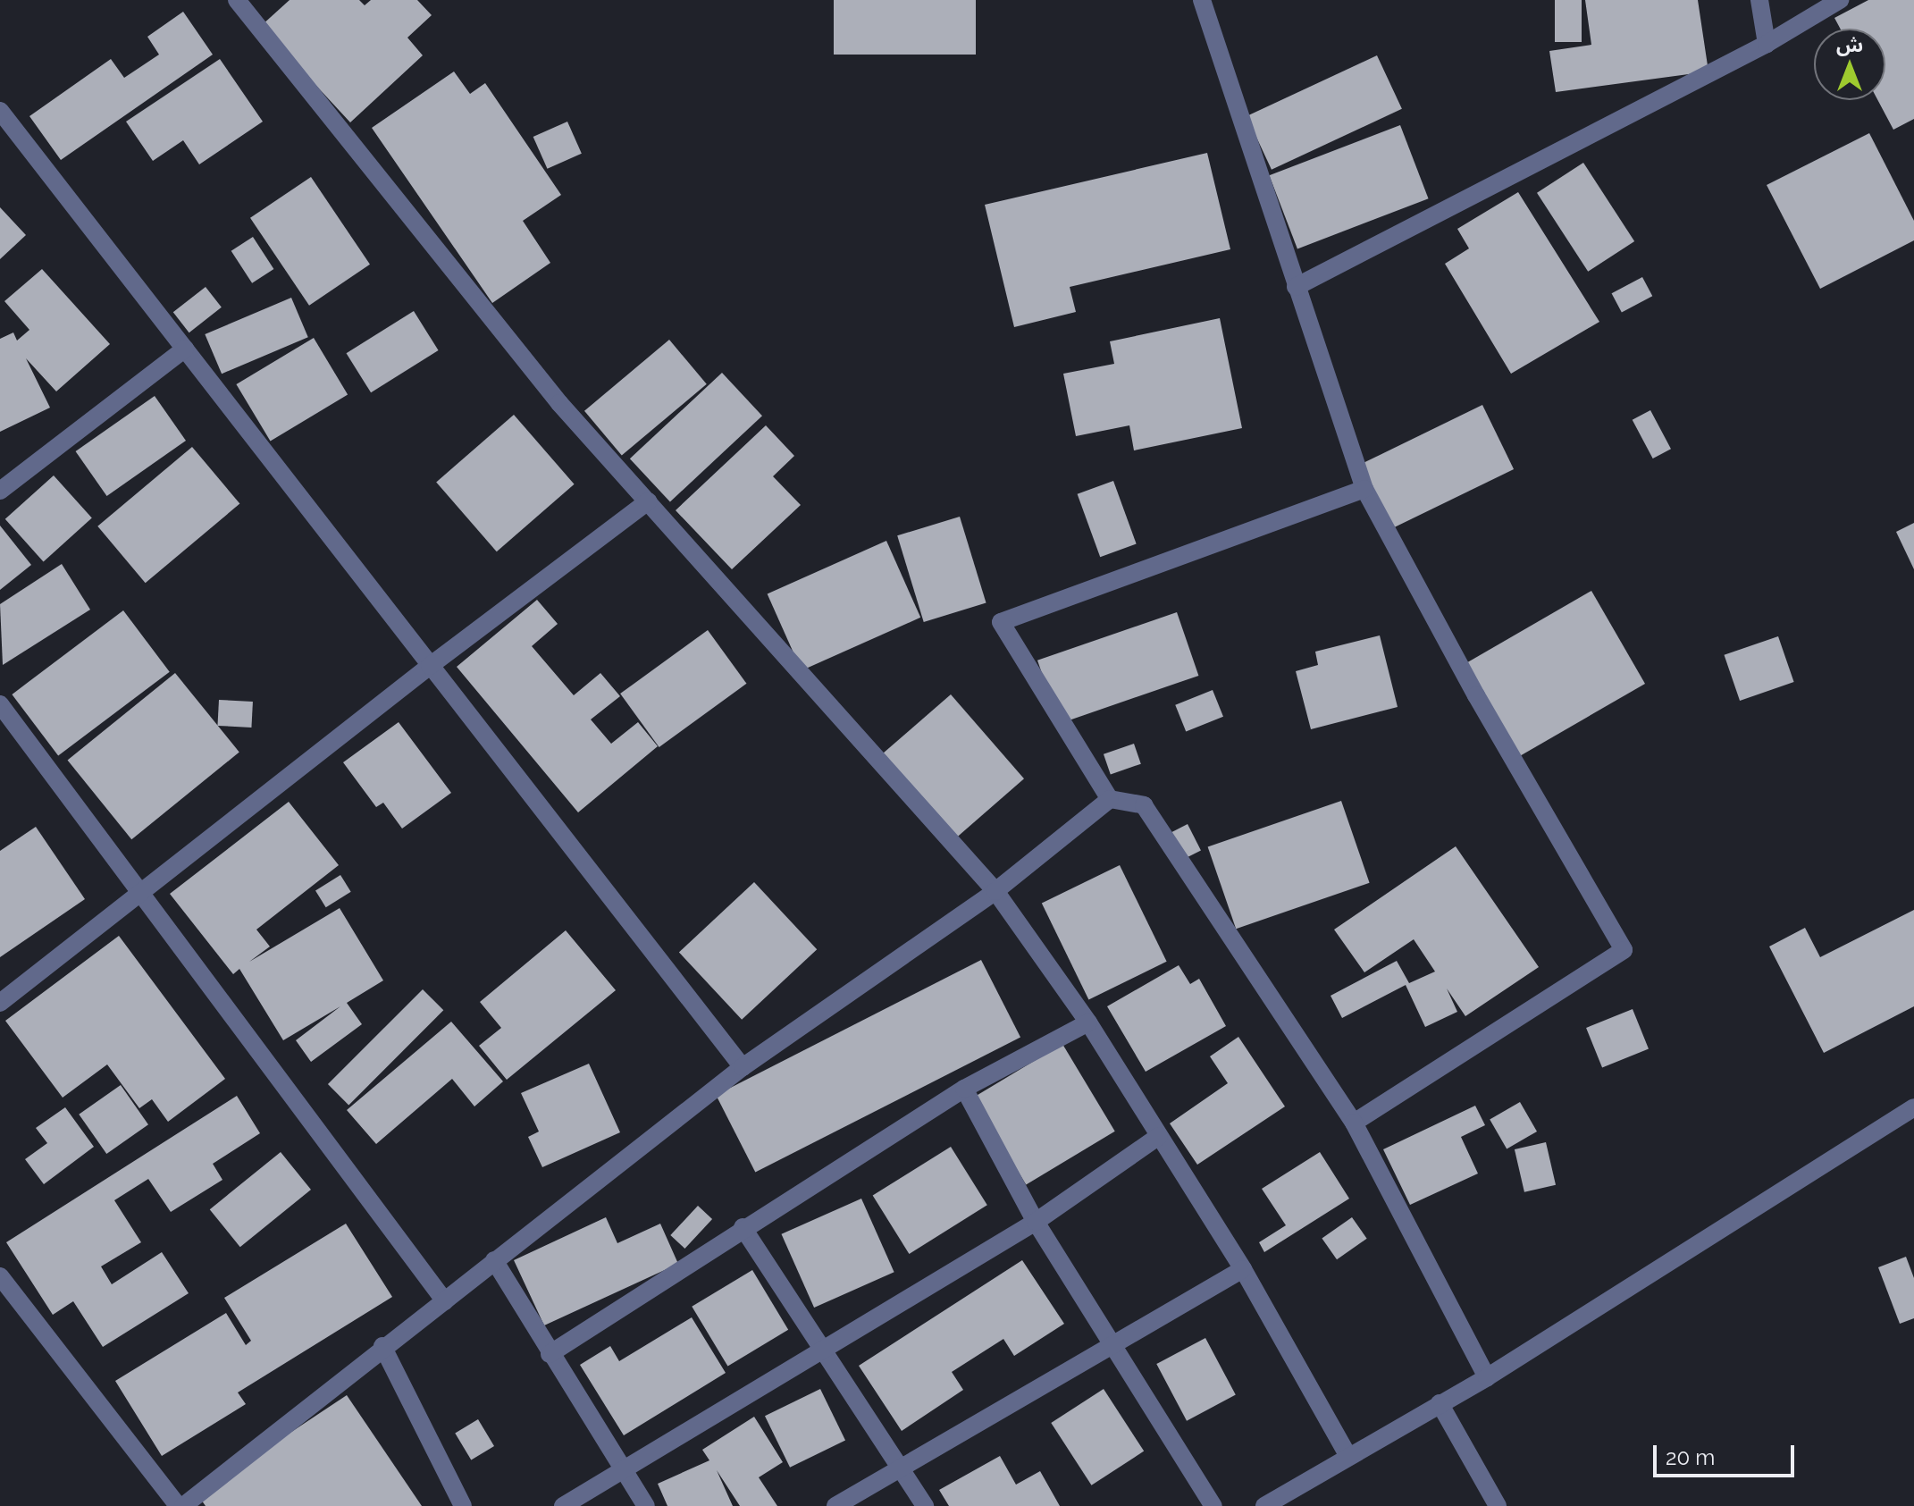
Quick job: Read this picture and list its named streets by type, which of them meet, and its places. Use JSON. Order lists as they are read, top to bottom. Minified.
{"scale_bar":"20 m","north":"top"}
